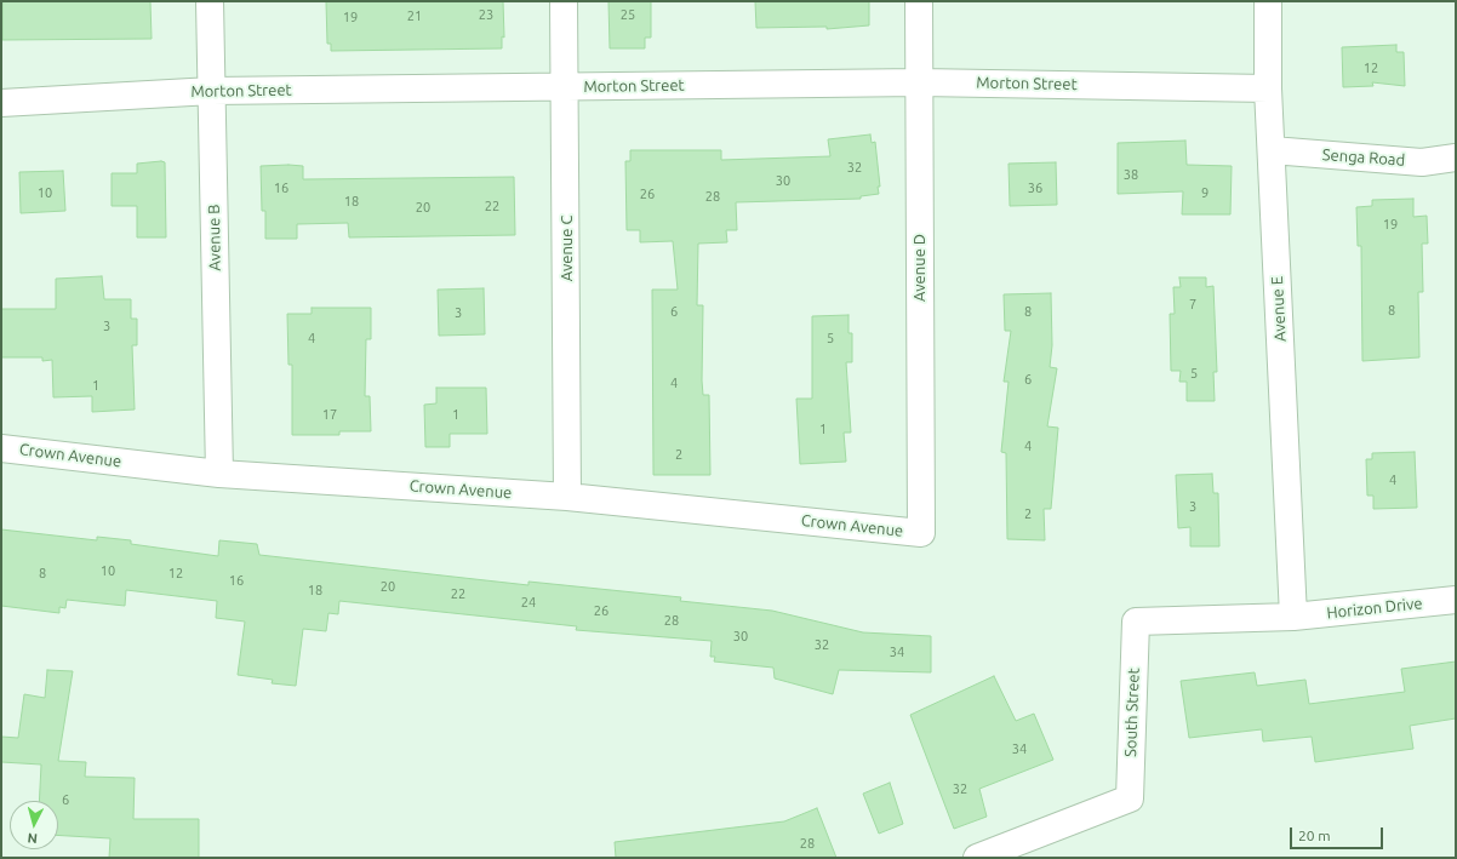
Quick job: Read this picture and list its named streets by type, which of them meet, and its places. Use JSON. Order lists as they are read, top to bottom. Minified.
{"streets":{"street":["Morton Street","Senga Road","Avenue B","Avenue C","Avenue D","Avenue E","Crown Avenue","Horizon Drive","South Street"]},"crossings":[["Morton Street","Avenue B"],["Morton Street","Avenue C"],["Morton Street","Avenue D"],["Morton Street","Avenue E"],["Senga Road","Avenue E"],["Avenue B","Crown Avenue"],["Avenue C","Crown Avenue"],["Avenue D","Crown Avenue"],["Avenue E","Horizon Drive"],["Avenue E","South Street"],["Horizon Drive","South Street"]],"house_numbers":["23","25","21","19","12","32","38","30","16","36","10","9","26","28","18","22","20","19","7","8","6","8","3","3","4","5","5","6","4","1","17","1","1","4","2","4","3","2","10","8","12","16","20","18","22","24","26","28","30","32","34","34","32","6","28"],"scale_bar":"20 m","north":"bottom"}
